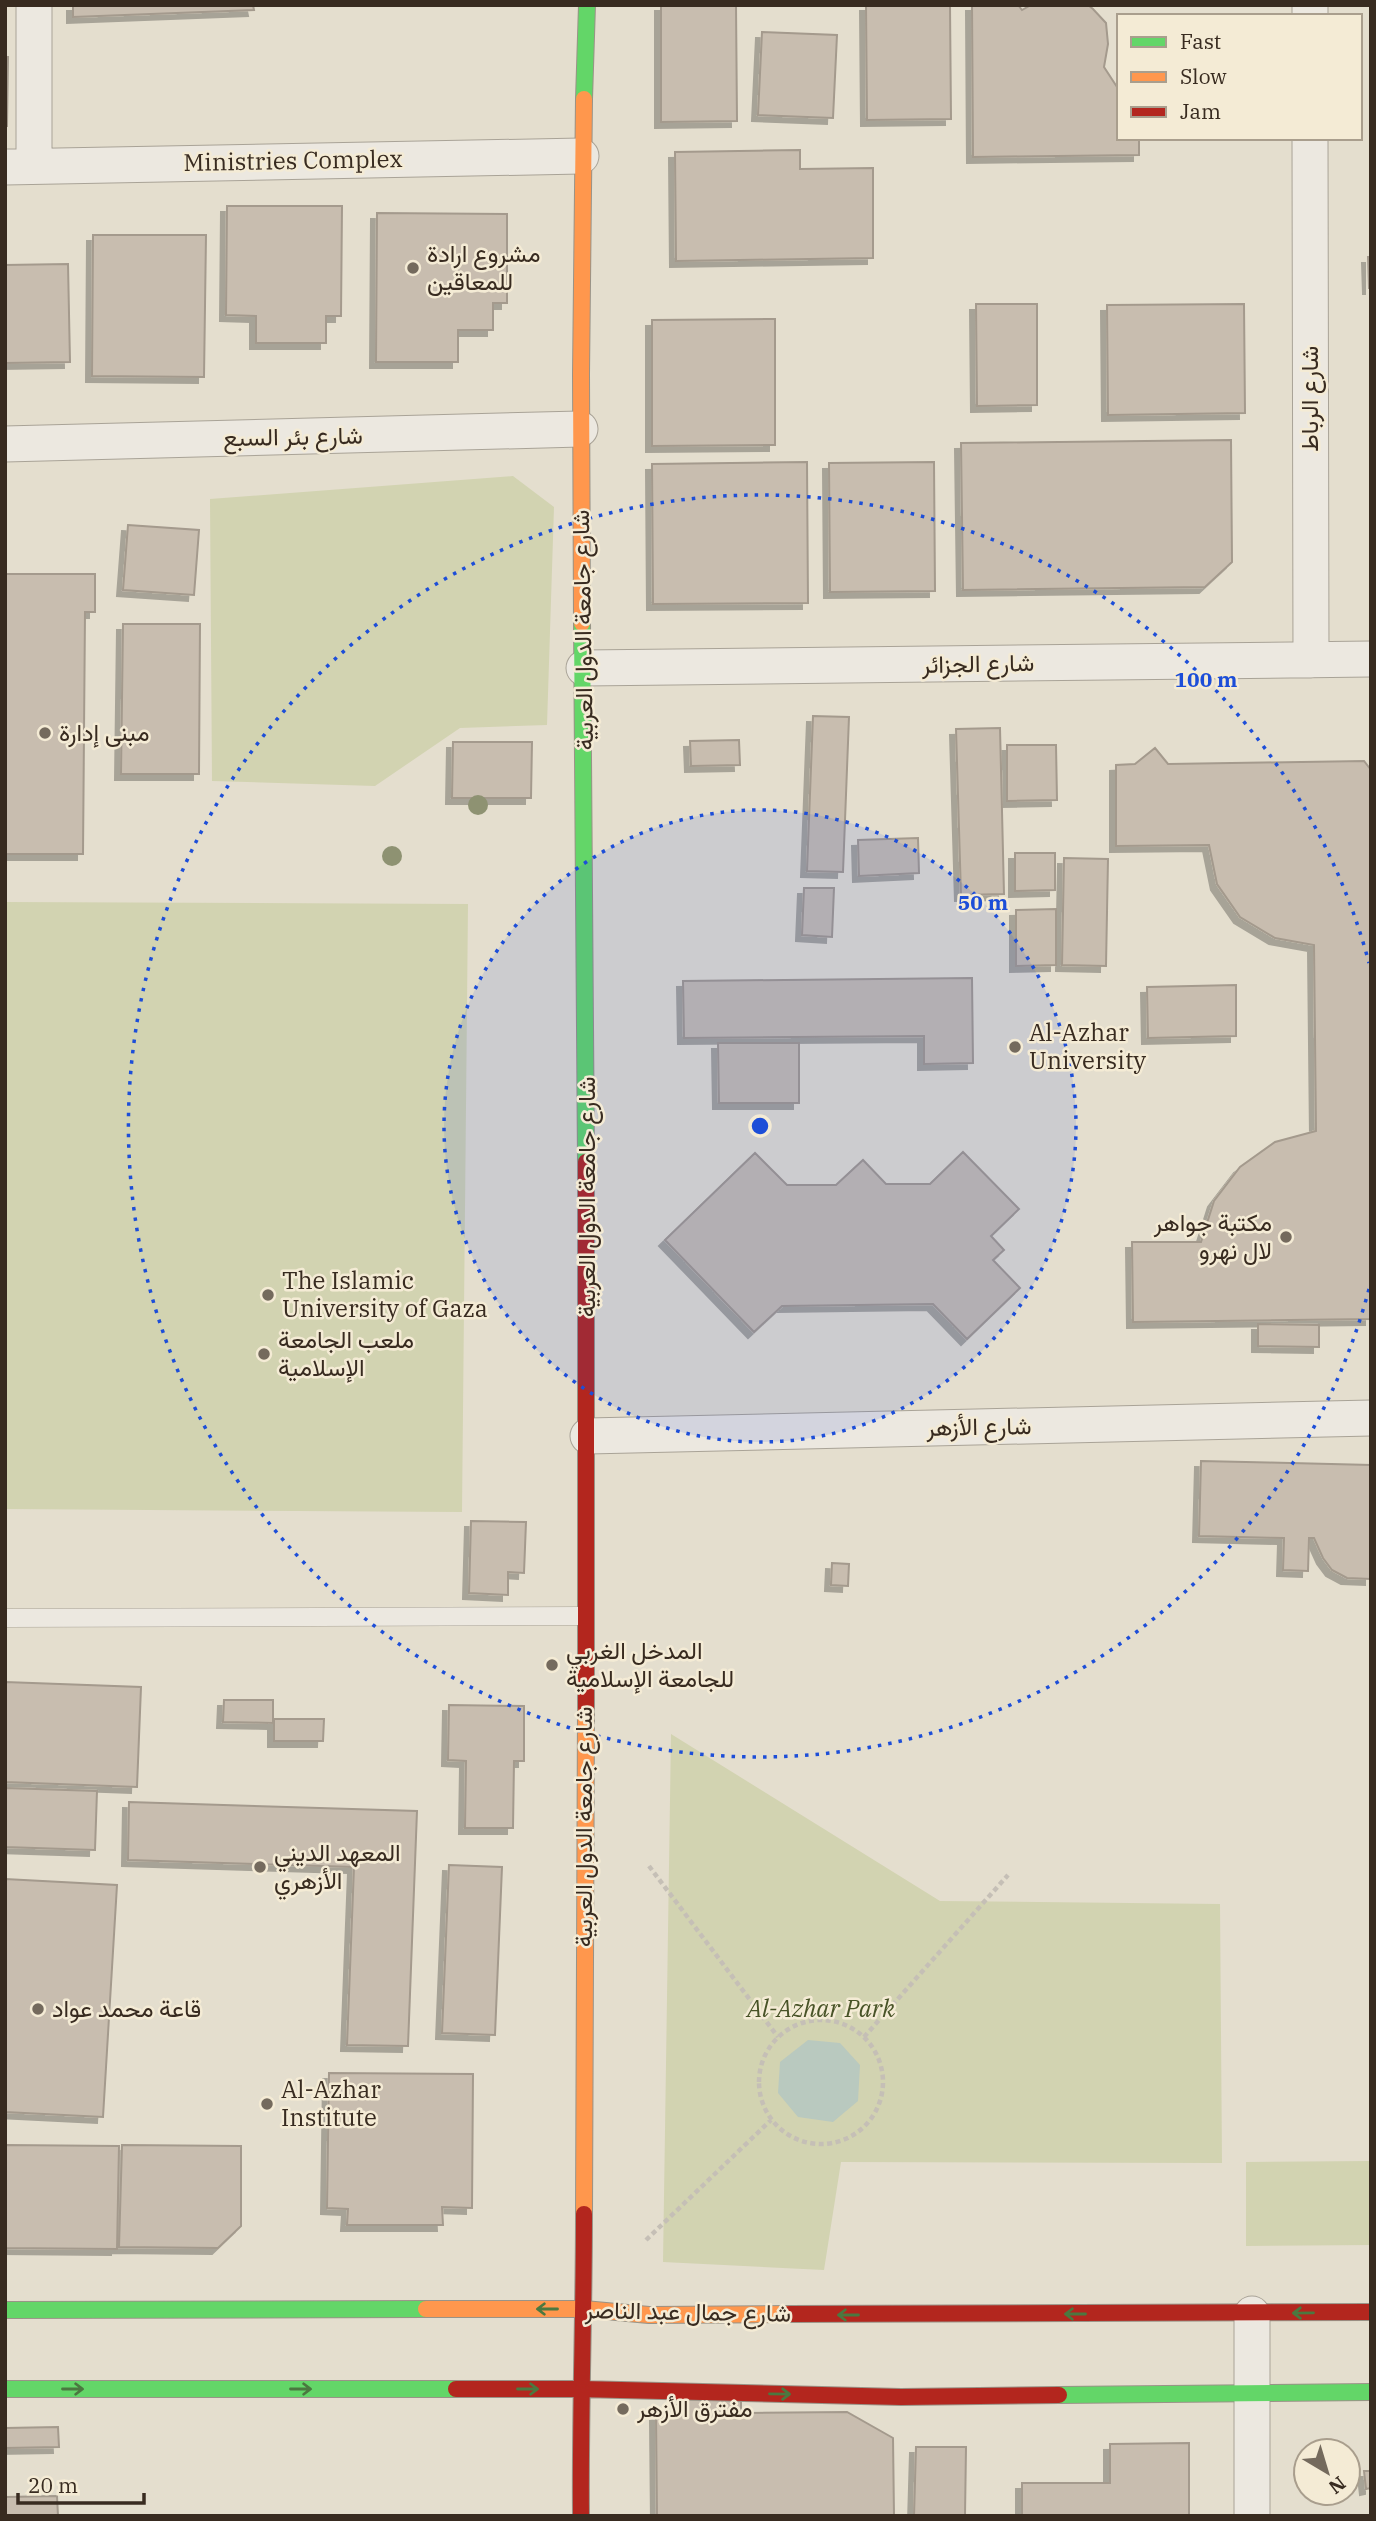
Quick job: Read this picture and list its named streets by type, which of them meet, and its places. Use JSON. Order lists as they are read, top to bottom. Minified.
{"streets":{"main road":["شارع جامعة الدول العربية","شارع جمال عبد الناصر"],"street":["Ministries Complex","شارع الرباط","شارع بئر السبع","شارع الجزائر","شارع الأزهر"]},"crossings":[["Ministries Complex","شارع جامعة الدول العربية"],["شارع الرباط","شارع الجزائر"],["شارع بئر السبع","شارع جامعة الدول العربية"],["شارع جامعة الدول العربية","شارع الجزائر"],["شارع جامعة الدول العربية","شارع الأزهر"],["شارع جامعة الدول العربية","شارع جمال عبد الناصر"]],"parks":["Al-Azhar Park"],"places":["مشروع ارادة للمعاقين","مبنى إدارة","Al-Azhar University","مكتبة جواهر لال نهرو","The Islamic University of Gaza","ملعب الجامعة الإسلامية","المدخل الغربي للجامعة الإسلامية","المعهد الديني الأزهري","قاعة محمد عواد","Al-Azhar Institute","مفترق الأزهر"],"legend":["Fast","Slow","Jam"],"scale_bar":"20 m","north":"bottom right","rings":["100 m","50 m"]}
